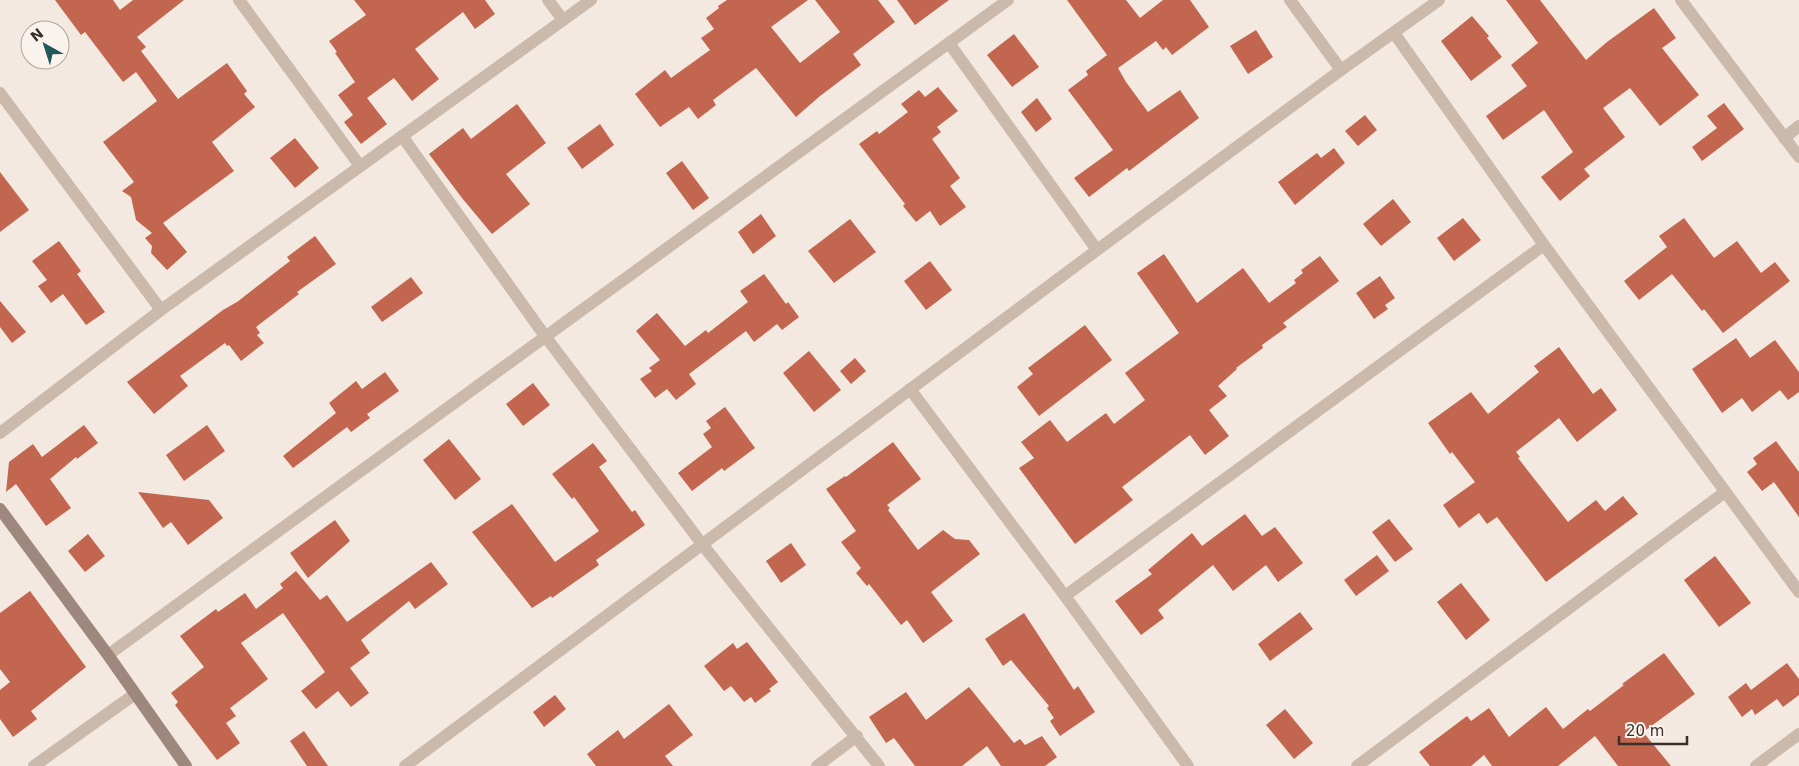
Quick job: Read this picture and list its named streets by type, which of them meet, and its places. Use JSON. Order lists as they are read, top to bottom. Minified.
{"scale_bar":"20 m","north":"top left"}
